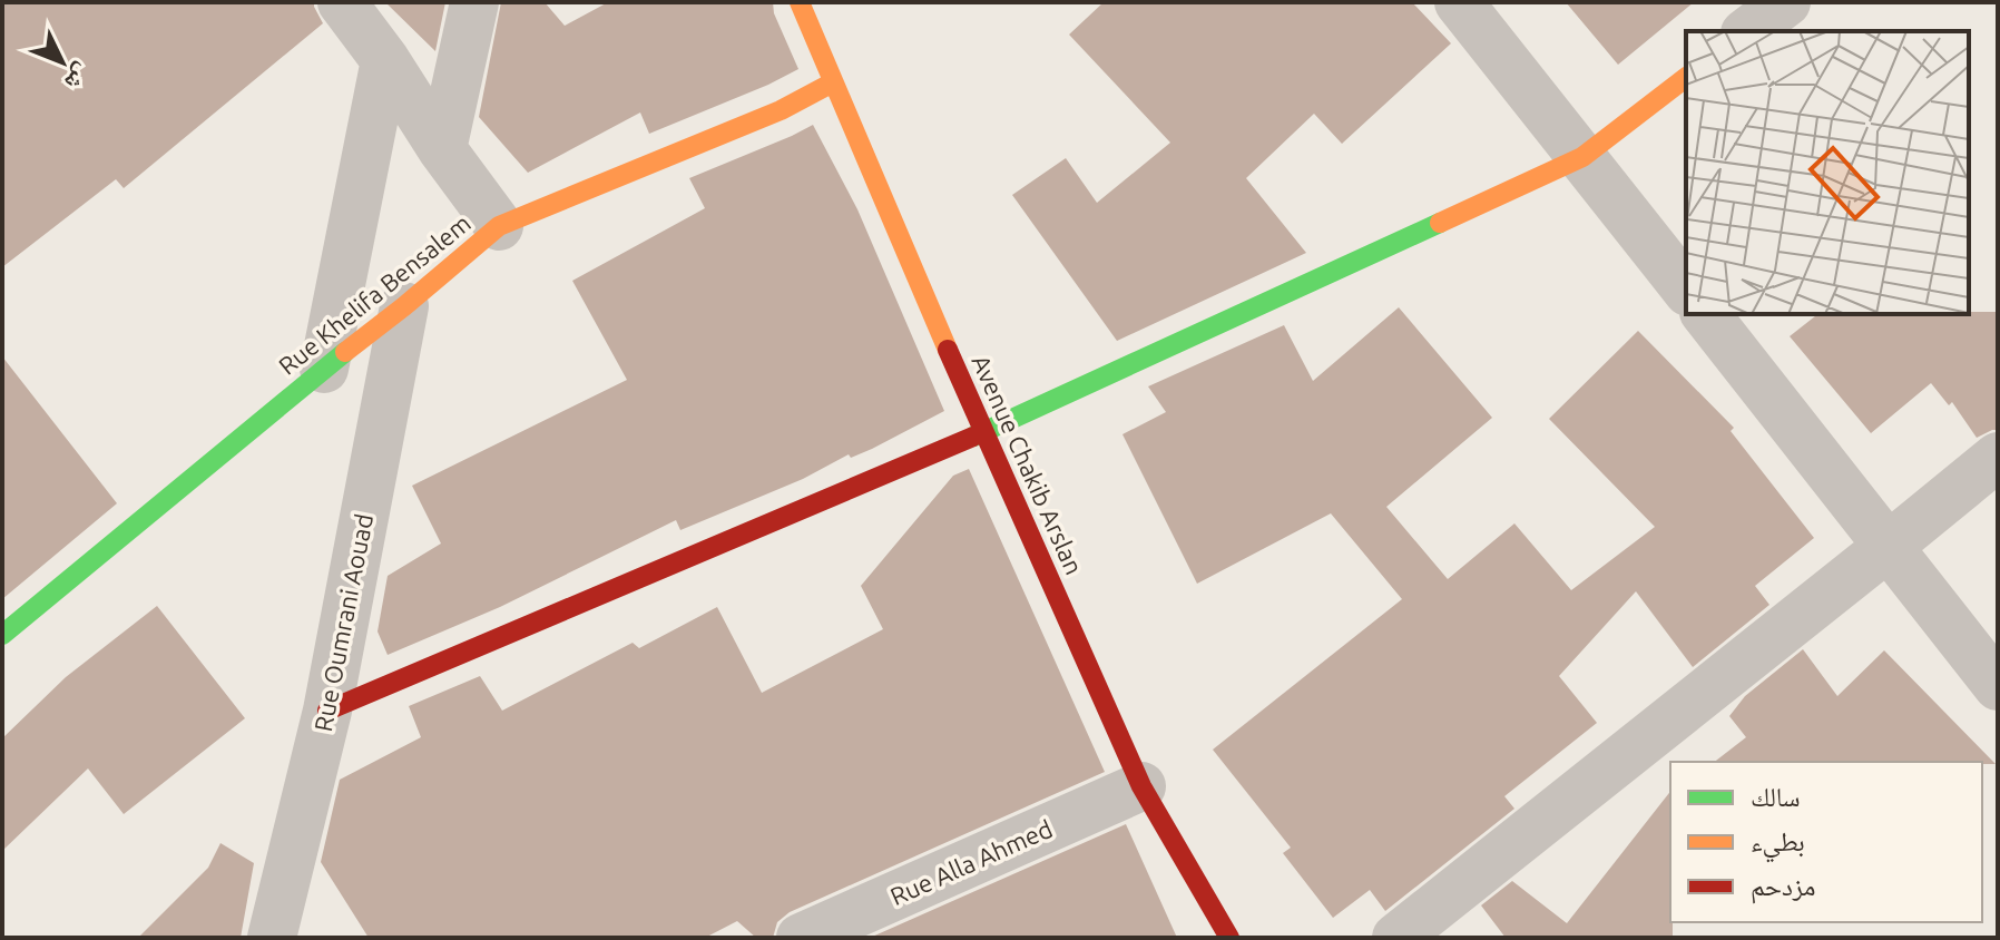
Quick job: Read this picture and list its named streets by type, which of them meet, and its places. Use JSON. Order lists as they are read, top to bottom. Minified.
{"streets":{"street":["Rue Khelifa Bensalem","Avenue Chakib Arslan","Rue Oumrani Aouad","Rue Alla Ahmed"]},"crossings":[["Rue Khelifa Bensalem","Avenue Chakib Arslan"],["Rue Khelifa Bensalem","Rue Oumrani Aouad"],["Avenue Chakib Arslan","Rue Alla Ahmed"]],"legend":["سالك","بطيء","مزدحم"],"north":"bottom right"}
